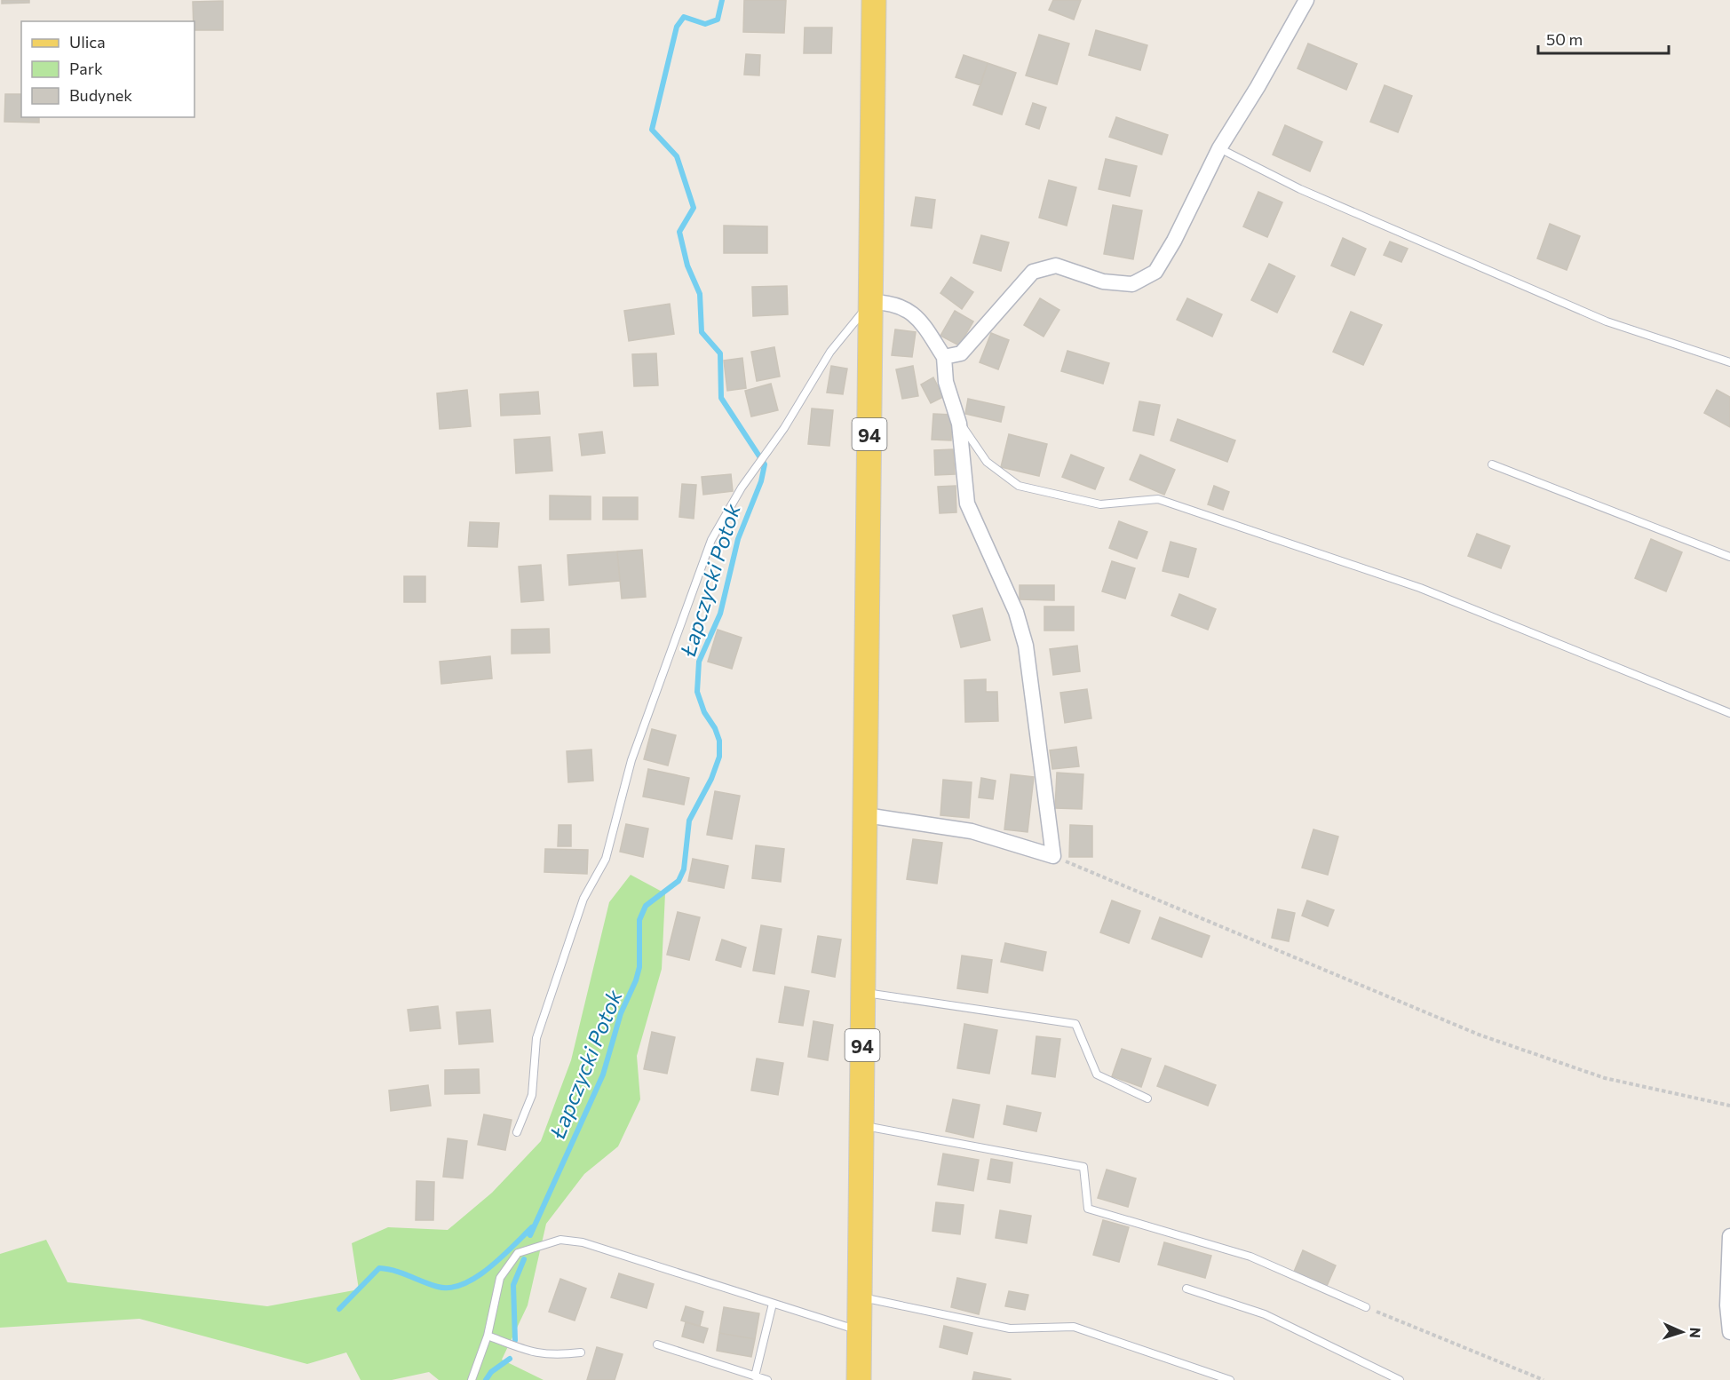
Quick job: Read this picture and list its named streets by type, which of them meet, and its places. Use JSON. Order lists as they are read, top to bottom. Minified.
{"streets":{"main road":["94"]},"water":["Łapczycki Potok"],"legend":["Ulica","Park","Budynek"],"scale_bar":"50 m","north":"right"}
